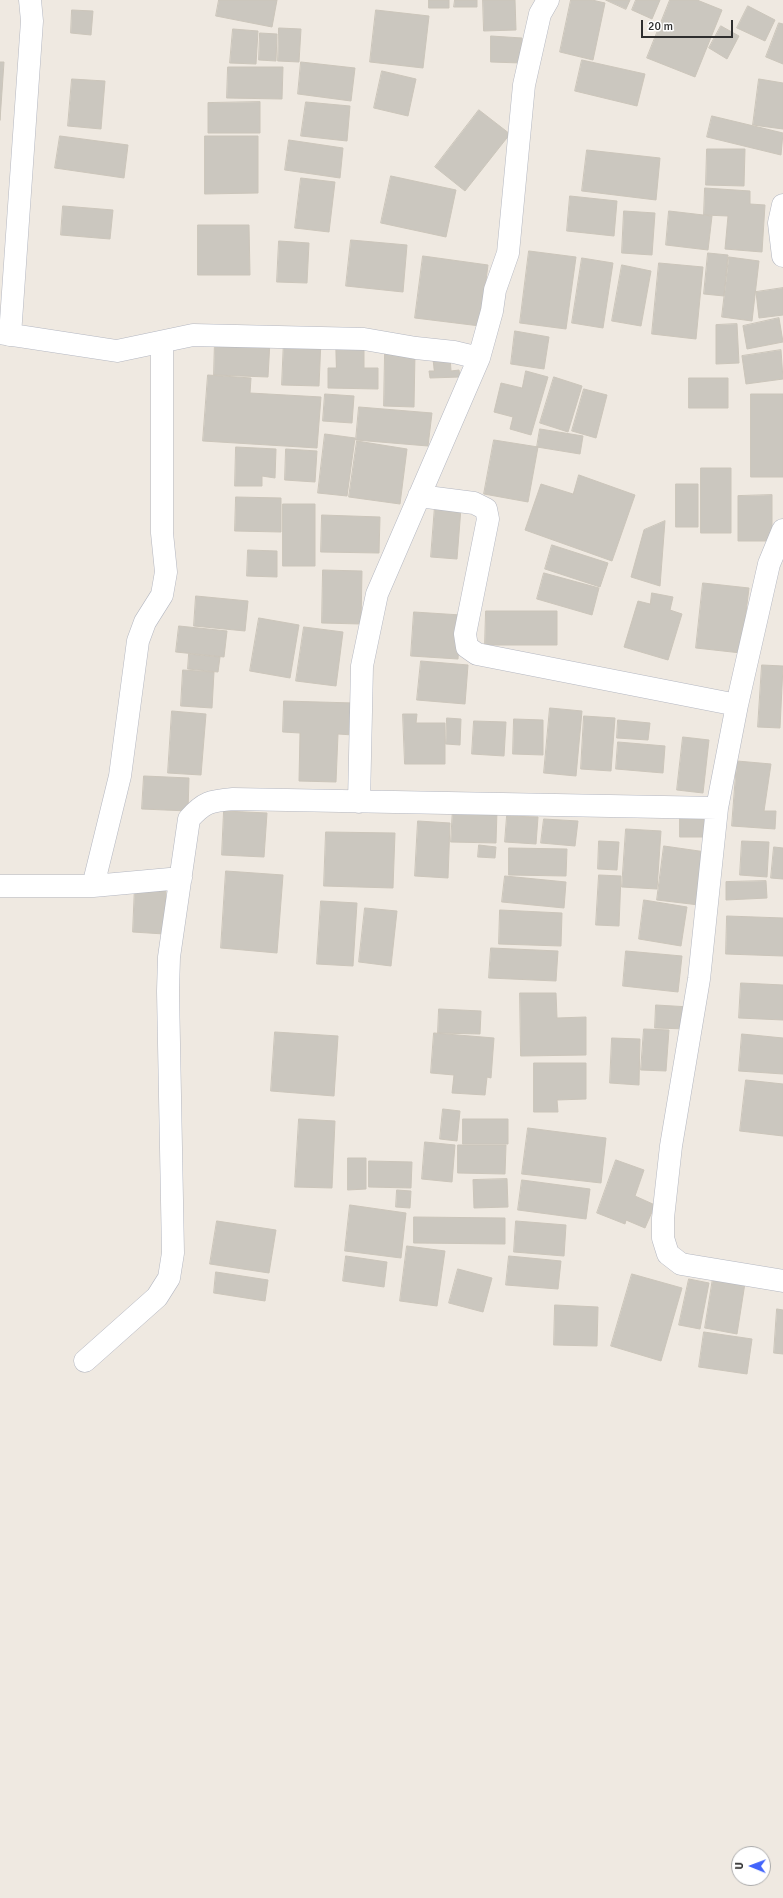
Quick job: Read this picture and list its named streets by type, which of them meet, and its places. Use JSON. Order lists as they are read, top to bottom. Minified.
{"scale_bar":"20 m","north":"left"}
